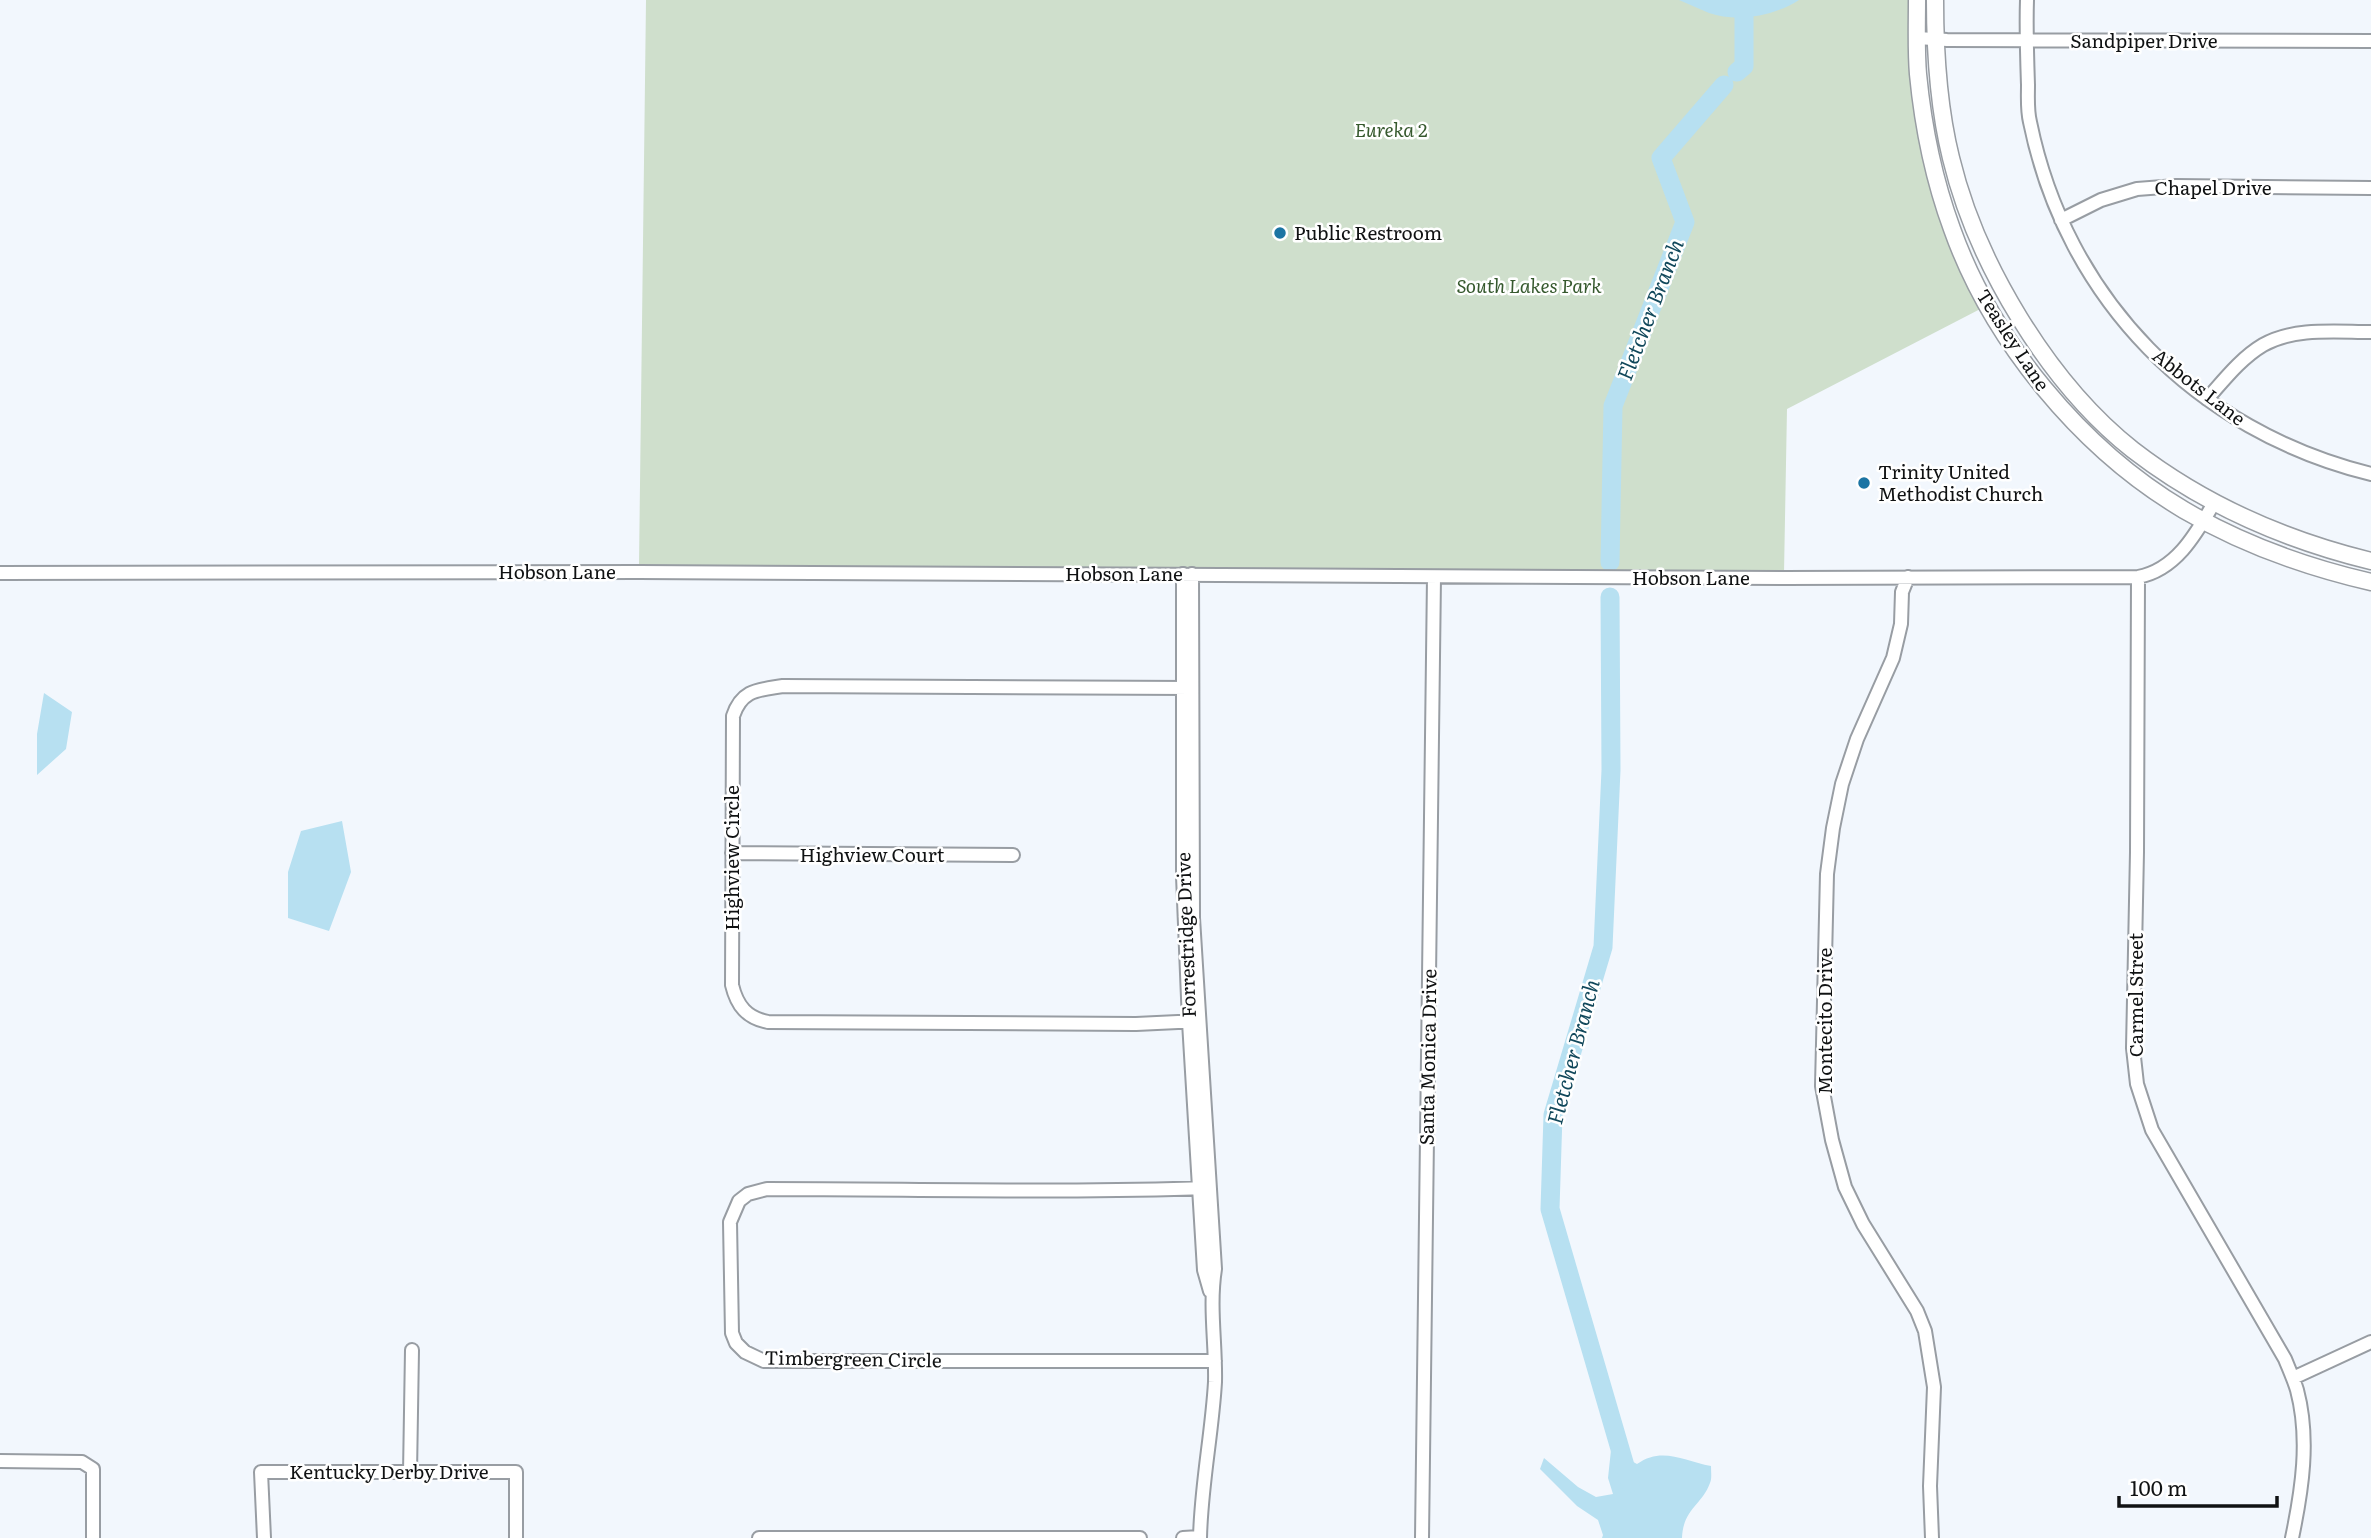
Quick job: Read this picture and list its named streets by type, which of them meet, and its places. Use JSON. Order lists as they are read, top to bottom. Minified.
{"streets":{"main road":["Teasley Lane"],"street":["Sandpiper Drive","Chapel Drive","Abbots Lane","Hobson Lane","Highview Court","Highview Circle","Forrestridge Drive","Carmel Street","Montecito Drive","Santa Monica Drive","Timbergreen Circle","Kentucky Derby Drive"]},"crossings":[["Sandpiper Drive","Teasley Lane"],["Sandpiper Drive","Abbots Lane"],["Chapel Drive","Abbots Lane"],["Teasley Lane","Hobson Lane"],["Hobson Lane","Forrestridge Drive"],["Hobson Lane","Carmel Street"],["Hobson Lane","Montecito Drive"],["Hobson Lane","Santa Monica Drive"],["Highview Court","Highview Circle"],["Highview Circle","Forrestridge Drive"],["Forrestridge Drive","Timbergreen Circle"]],"water":["Fletcher Branch"],"parks":["Eureka 2","South Lakes Park"],"places":["Public Restroom","Trinity United Methodist Church"],"scale_bar":"100 m"}
